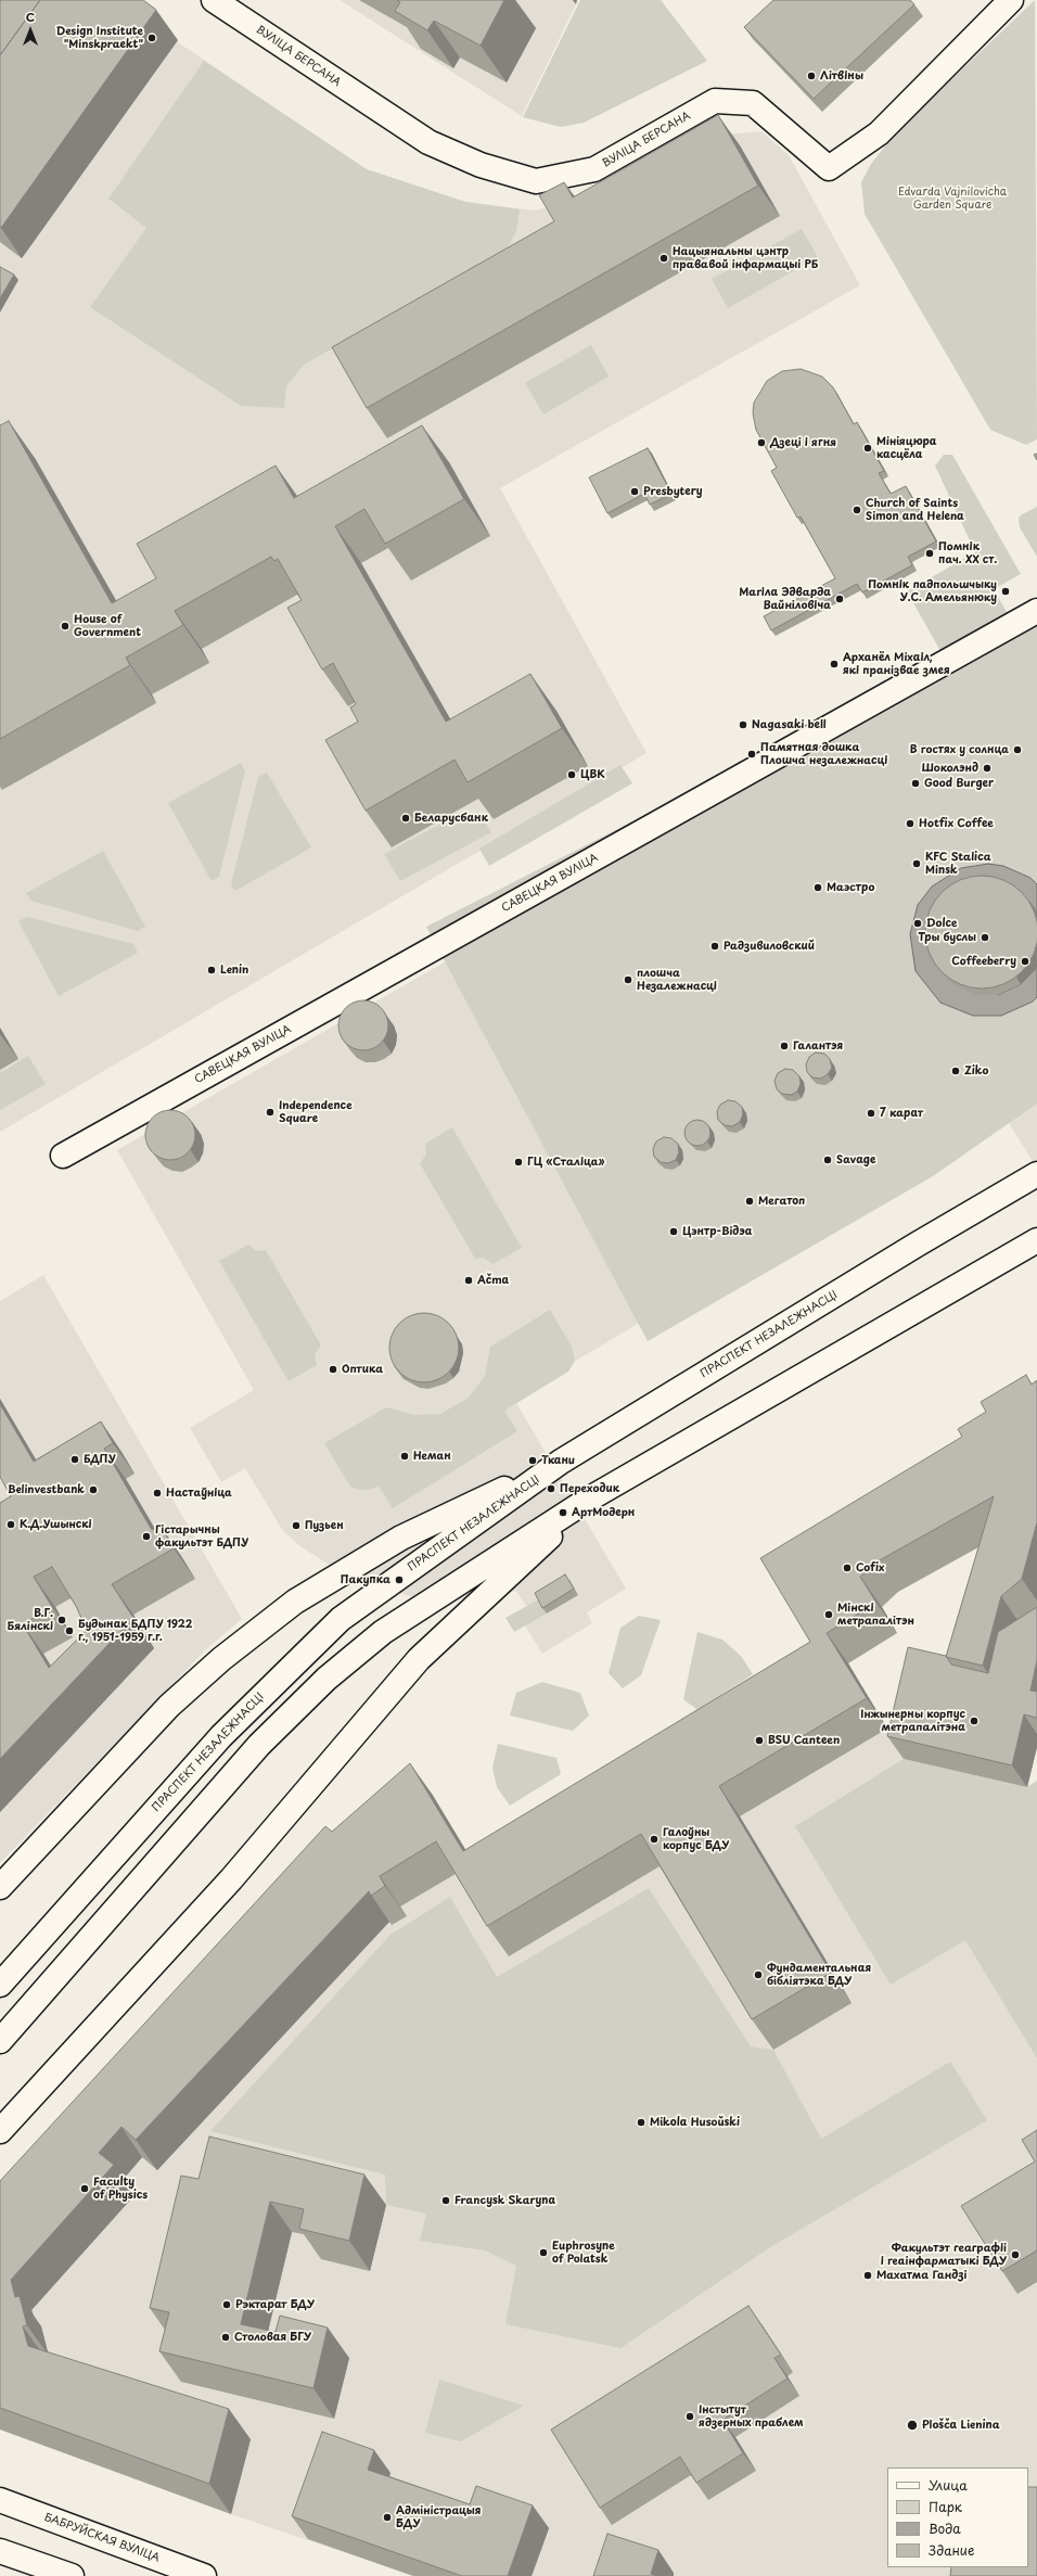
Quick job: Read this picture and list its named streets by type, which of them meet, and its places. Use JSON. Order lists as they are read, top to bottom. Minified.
{"streets":{"main road":["ВУЛІЦА БЕРСАНА","САВЕЦКАЯ ВУЛІЦА","ПРАСПЕКТ НЕЗАЛЕЖНАСЦІ","БАБРУЙСКАЯ ВУЛІЦА"]},"parks":["Edvarda Vajnilovicha Garden Square"],"places":["Design Institute \"Minskpraekt\"","Літвіны","Нацыянальны цэнтр прававой інфармацыі РБ","Дзеці і ягня","Мініяцюра касцёла","Presbytery","Church of Saints Simon and Helena","Помнік пач. XX ст.","Помнік падпольшчыку У.С. Амельянюку","Магіла Эдварда Вайніловіча","House of Government","Арханёл Міхаіл, які пранізвае змея","Nagasaki bell","В гостях у солнца","Памятная дошка Плошча незалежнасці","Шоколэнд","ЦВК","Good Burger","Беларусбанк","Hotfix Coffee","KFC Stalica Minsk","Маэстро","Dolce","Тры буслы","Радзивиловский","Coffeeberry","Lenin","плошча Незалежнасці","Галантэя","Ziko","Independence Square","7 карат","Savage","ГЦ «Сталіца»","Мегатоп","Цэнтр-Відэа","Ačma","Оптика","Неман","БДПУ","Ткани","Переходик","Belinvestbank","Настаўніца","АртМодерн","К.Д.Ушынскі","Пузьен","Гістарычны факультэт БДПУ","Cofix","Пакупка","Мінскі метрапалітэн","В.Г. Бялінскі","Будынак БДПУ 1922 г., 1951-1959 г.г.","Інжынерны корпус метрапалітэна","BSU Canteen","Галоўны корпус БДУ","Фундаментальная бібліятэка БДУ","Mikola Husoŭski","Faculty of Physics","Francysk Skaryna","Euphrosyne of Polatsk","Факультэт геаграфіі і геаінфарматыкі БДУ","Махатма Гандзі","Рэктарат БДУ","Столовая БГУ","Інстытут ядзерных праблем","Plošča Lienina","Адміністрацыя БДУ"],"legend":["Улица","Парк","Вода","Здание"],"north":"top"}
